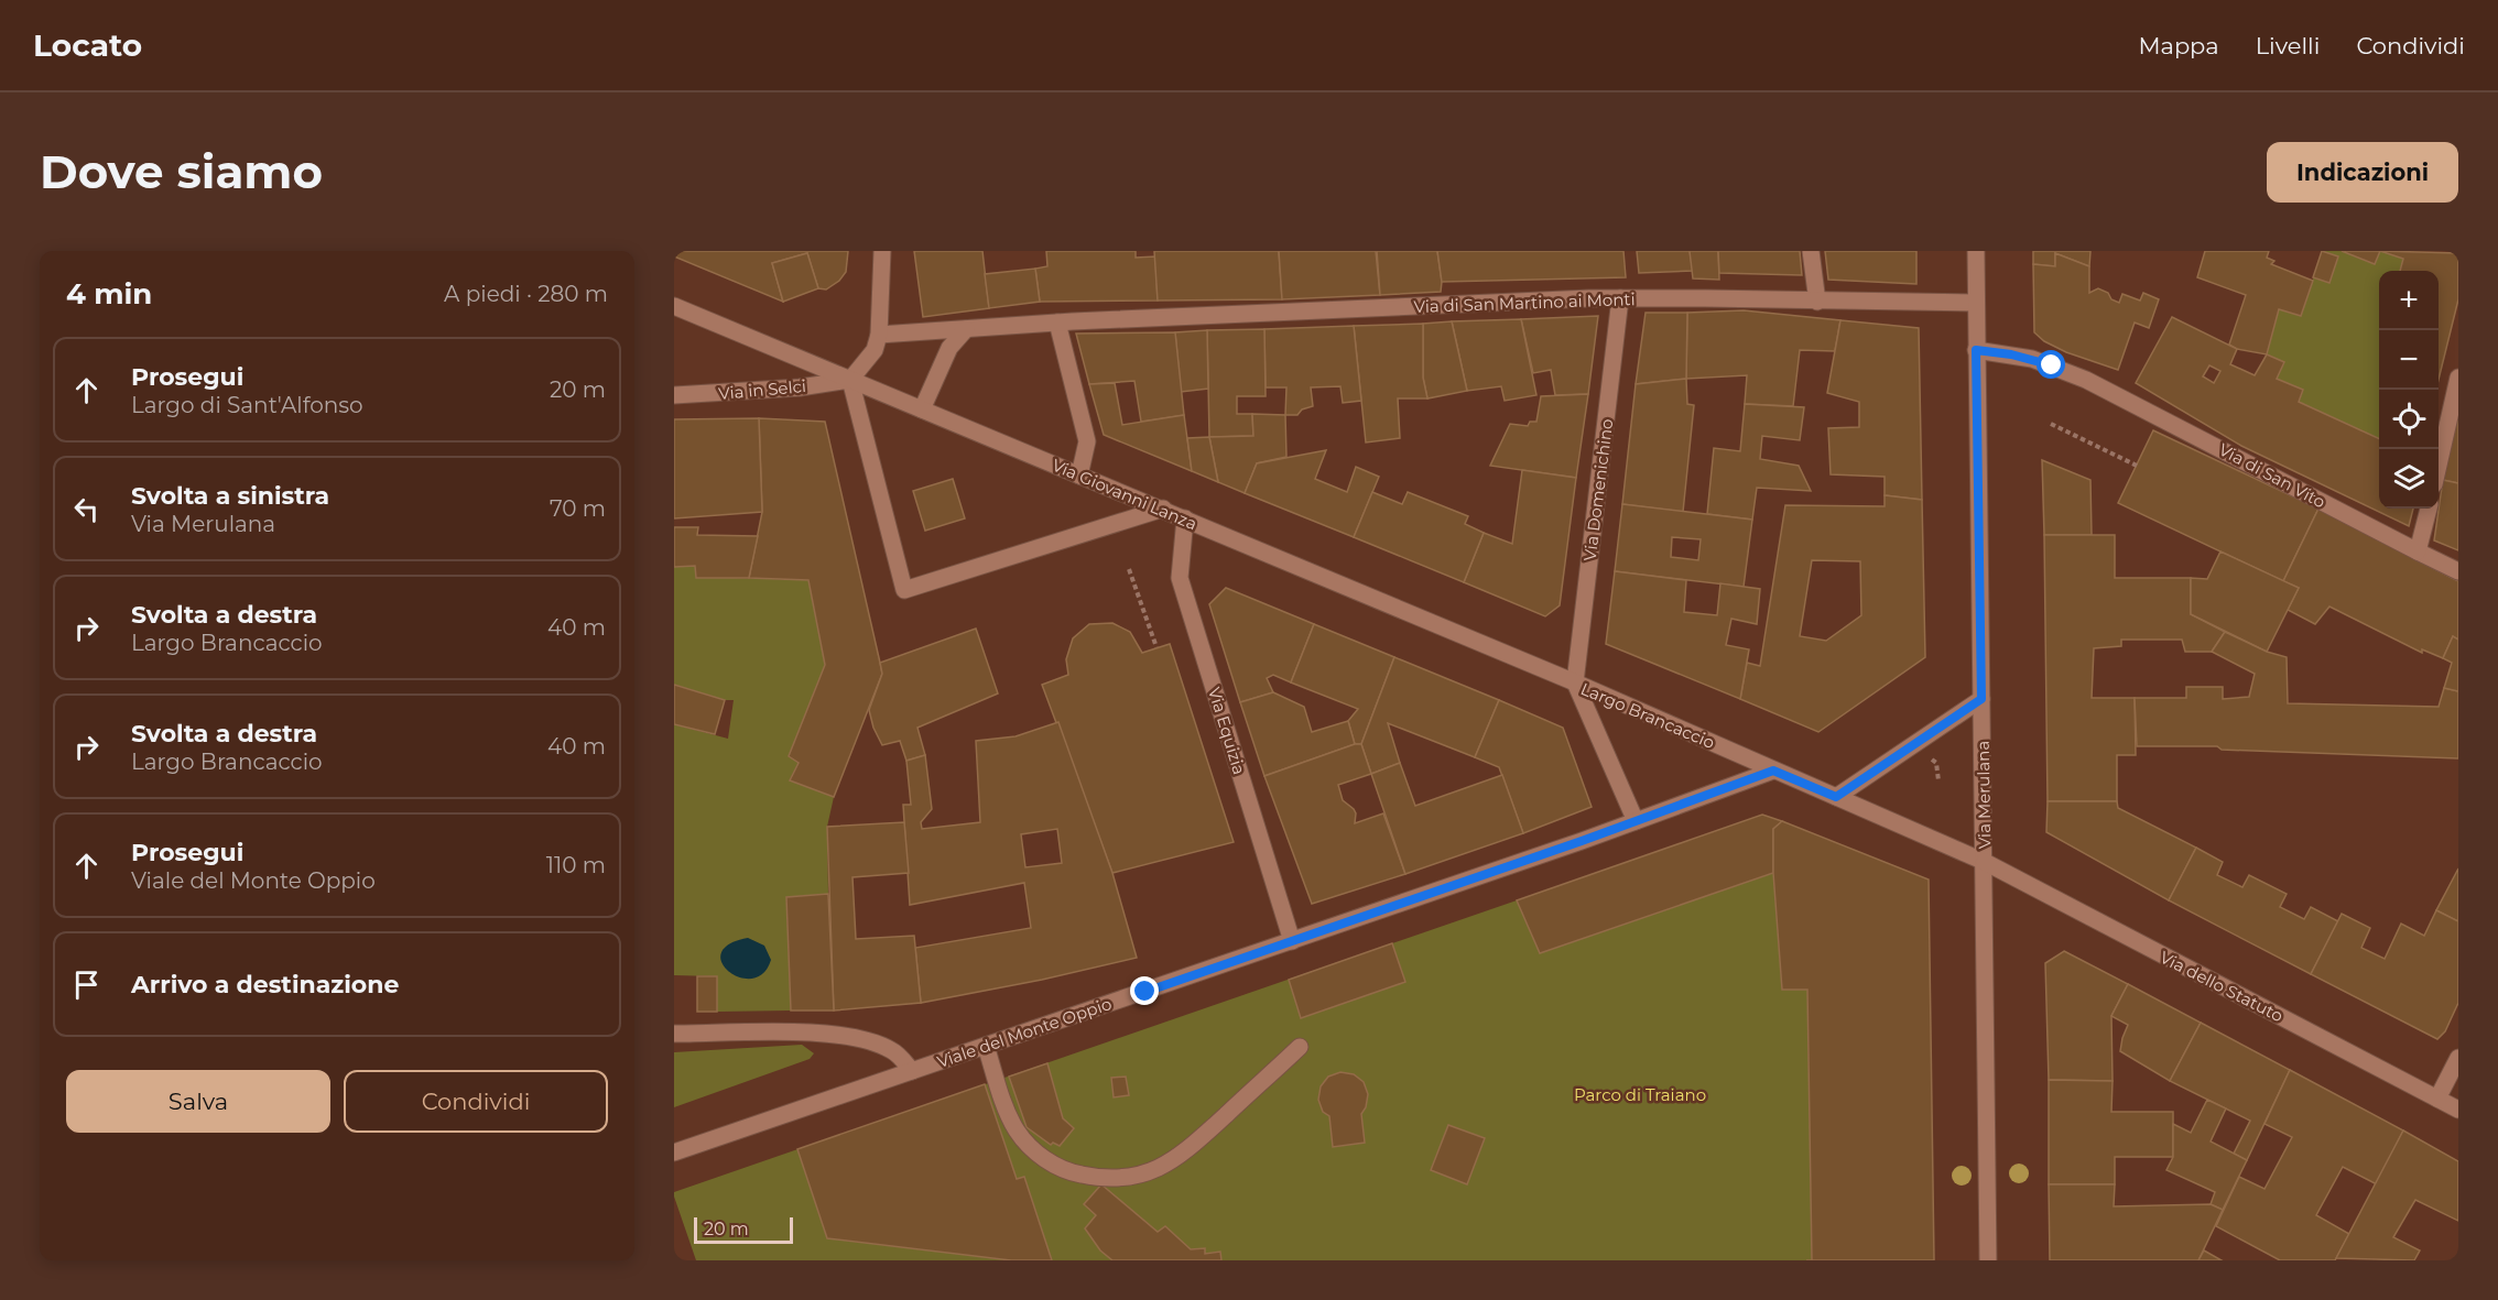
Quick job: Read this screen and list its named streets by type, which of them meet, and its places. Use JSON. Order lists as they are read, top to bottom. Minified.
{"streets":{"street":["Via di San Martino ai Monti","Via in Selci","Via di San Vito","Via Domenichino","Via Giovanni Lanza","Largo Brancaccio","Via Equizia","Via Merulana","Via dello Statuto","Viale del Monte Oppio"]},"crossings":[["Via di San Martino ai Monti","Via Domenichino"],["Via di San Martino ai Monti","Via Merulana"],["Via in Selci","Via Giovanni Lanza"],["Via di San Vito","Via Merulana"],["Via Domenichino","Via Giovanni Lanza"],["Via Domenichino","Largo Brancaccio"],["Via Giovanni Lanza","Largo Brancaccio"],["Via Giovanni Lanza","Via Equizia"],["Largo Brancaccio","Via Merulana"],["Largo Brancaccio","Via dello Statuto"],["Largo Brancaccio","Viale del Monte Oppio"],["Via Equizia","Viale del Monte Oppio"],["Via Merulana","Via dello Statuto"]],"parks":["Parco di Traiano"],"scale_bar":"20 m","page":{"header":"Locato","nav":["Mappa","Livelli","Condividi"],"buttons":["Indicazioni",["Salva","Condividi"]],"title":"Dove siamo","heading":["4 min","A piedi · 280 m"],"map_buttons":["+","−"],"list":[["Prosegui","Largo di Sant'Alfonso","20 m"],["Svolta a sinistra","Via Merulana","70 m"],["Svolta a destra","Largo Brancaccio","40 m"],["Svolta a destra","Largo Brancaccio","40 m"],["Prosegui","Viale del Monte Oppio","110 m"],"Arrivo a destinazione"],"scale":"20 m"}}
